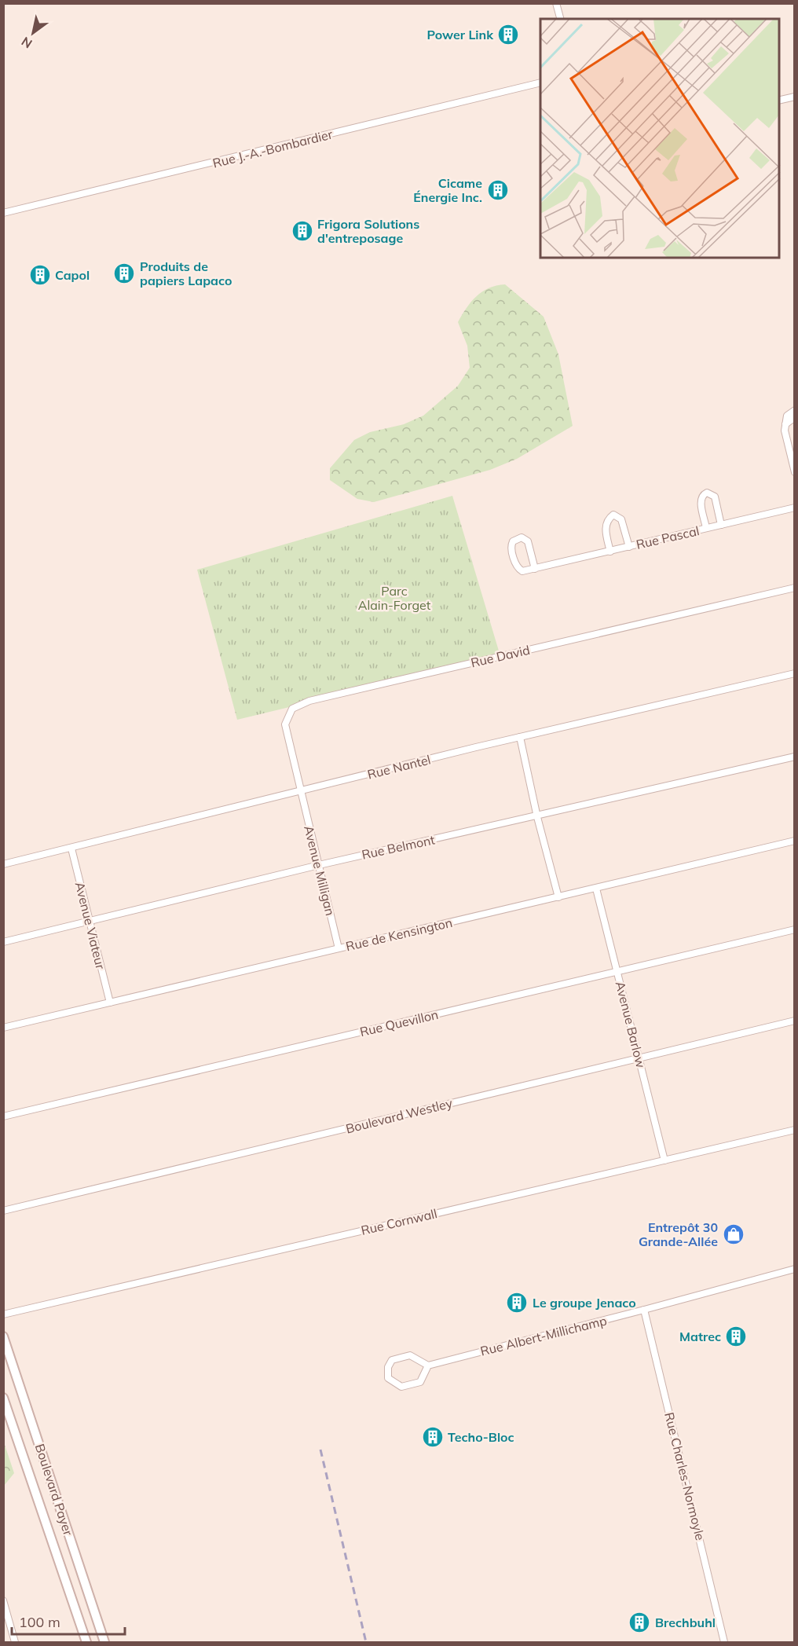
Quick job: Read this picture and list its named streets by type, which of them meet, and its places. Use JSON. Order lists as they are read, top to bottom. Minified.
{"streets":{"street":["Rue J.-A.-Bombardier","Rue Pascal","Rue David","Rue Nantel","Rue Belmont","Avenue Milligan","Avenue Viateur","Rue de Kensington","Rue Quevillon","Avenue Barlow","Boulevard Westley","Rue Cornwall","Rue Albert-Millichamp","Rue Charles-Normoyle","Boulevard Payer"]},"crossings":[["Rue David","Rue Nantel"],["Rue David","Avenue Milligan"],["Rue Nantel","Avenue Milligan"],["Rue Nantel","Avenue Viateur"],["Rue Belmont","Avenue Milligan"],["Rue Belmont","Avenue Viateur"],["Avenue Milligan","Rue de Kensington"],["Avenue Viateur","Rue de Kensington"],["Rue de Kensington","Avenue Barlow"],["Rue Quevillon","Avenue Barlow"],["Avenue Barlow","Boulevard Westley"],["Avenue Barlow","Rue Cornwall"],["Rue Albert-Millichamp","Rue Charles-Normoyle"]],"parks":["Parc Alain-Forget"],"places":{"building":["Power Link","Cicame Énergie Inc.","Frigora Solutions d'entreposage","Produits de papiers Lapaco","Capol","Le groupe Jenaco","Matrec","Techo-Bloc","Brechbuhl"],"shop":["Entrepôt 30 Grande-Allée"]},"scale_bar":"100 m","north":"bottom left"}
